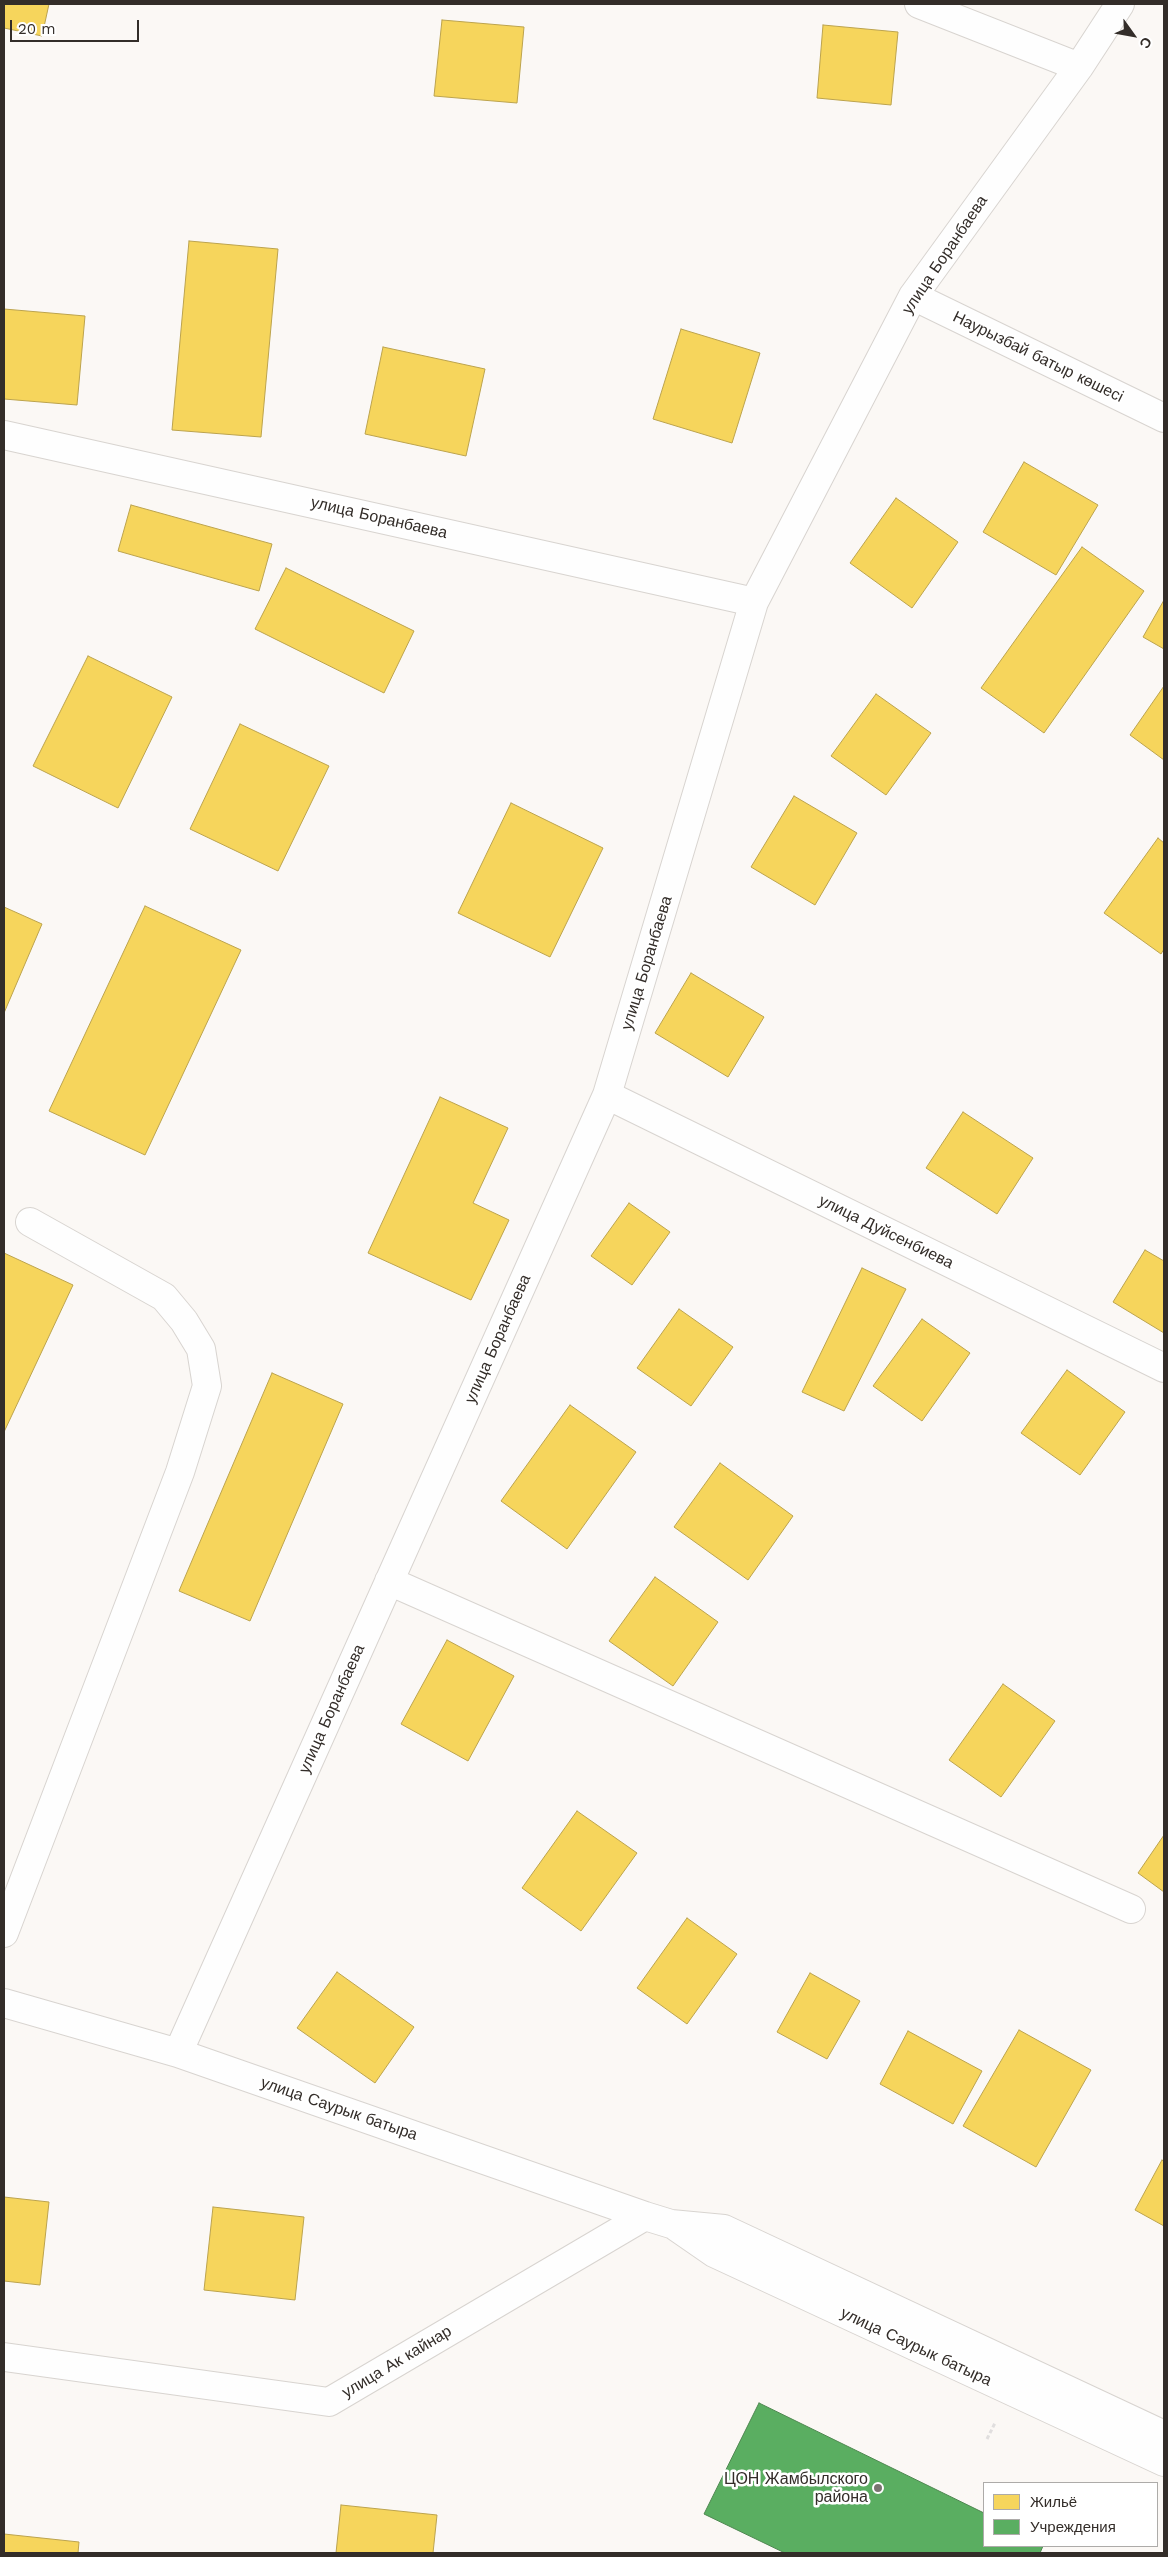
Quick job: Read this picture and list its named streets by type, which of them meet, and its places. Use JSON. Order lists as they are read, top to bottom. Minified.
{"streets":{"street":["улица Боранбаева","Наурызбай батыр көшесі","улица Дуйсенбиева","улица Саурык батыра","улица Ак кайнар"]},"crossings":[["улица Боранбаева","Наурызбай батыр көшесі"],["улица Боранбаева","улица Дуйсенбиева"],["улица Боранбаева","улица Саурык батыра"],["улица Саурык батыра","улица Ак кайнар"]],"places":["ЦОН Жамбылского района"],"legend":["Жильё","Учреждения"],"scale_bar":"20 m","north":"bottom right"}
